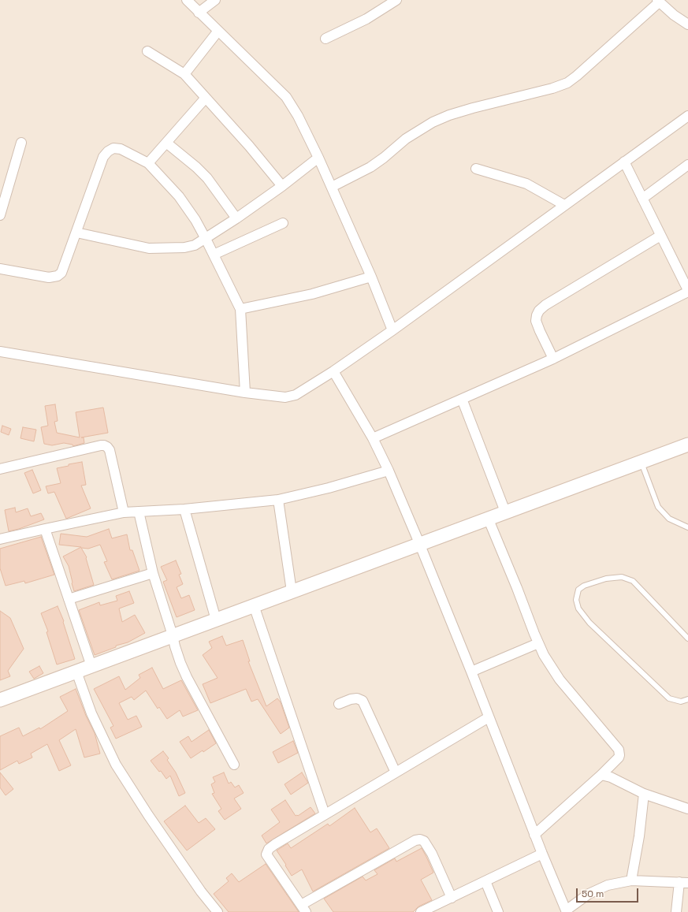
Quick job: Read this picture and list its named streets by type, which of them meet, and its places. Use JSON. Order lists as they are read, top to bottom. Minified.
{"scale_bar":"50 m"}
